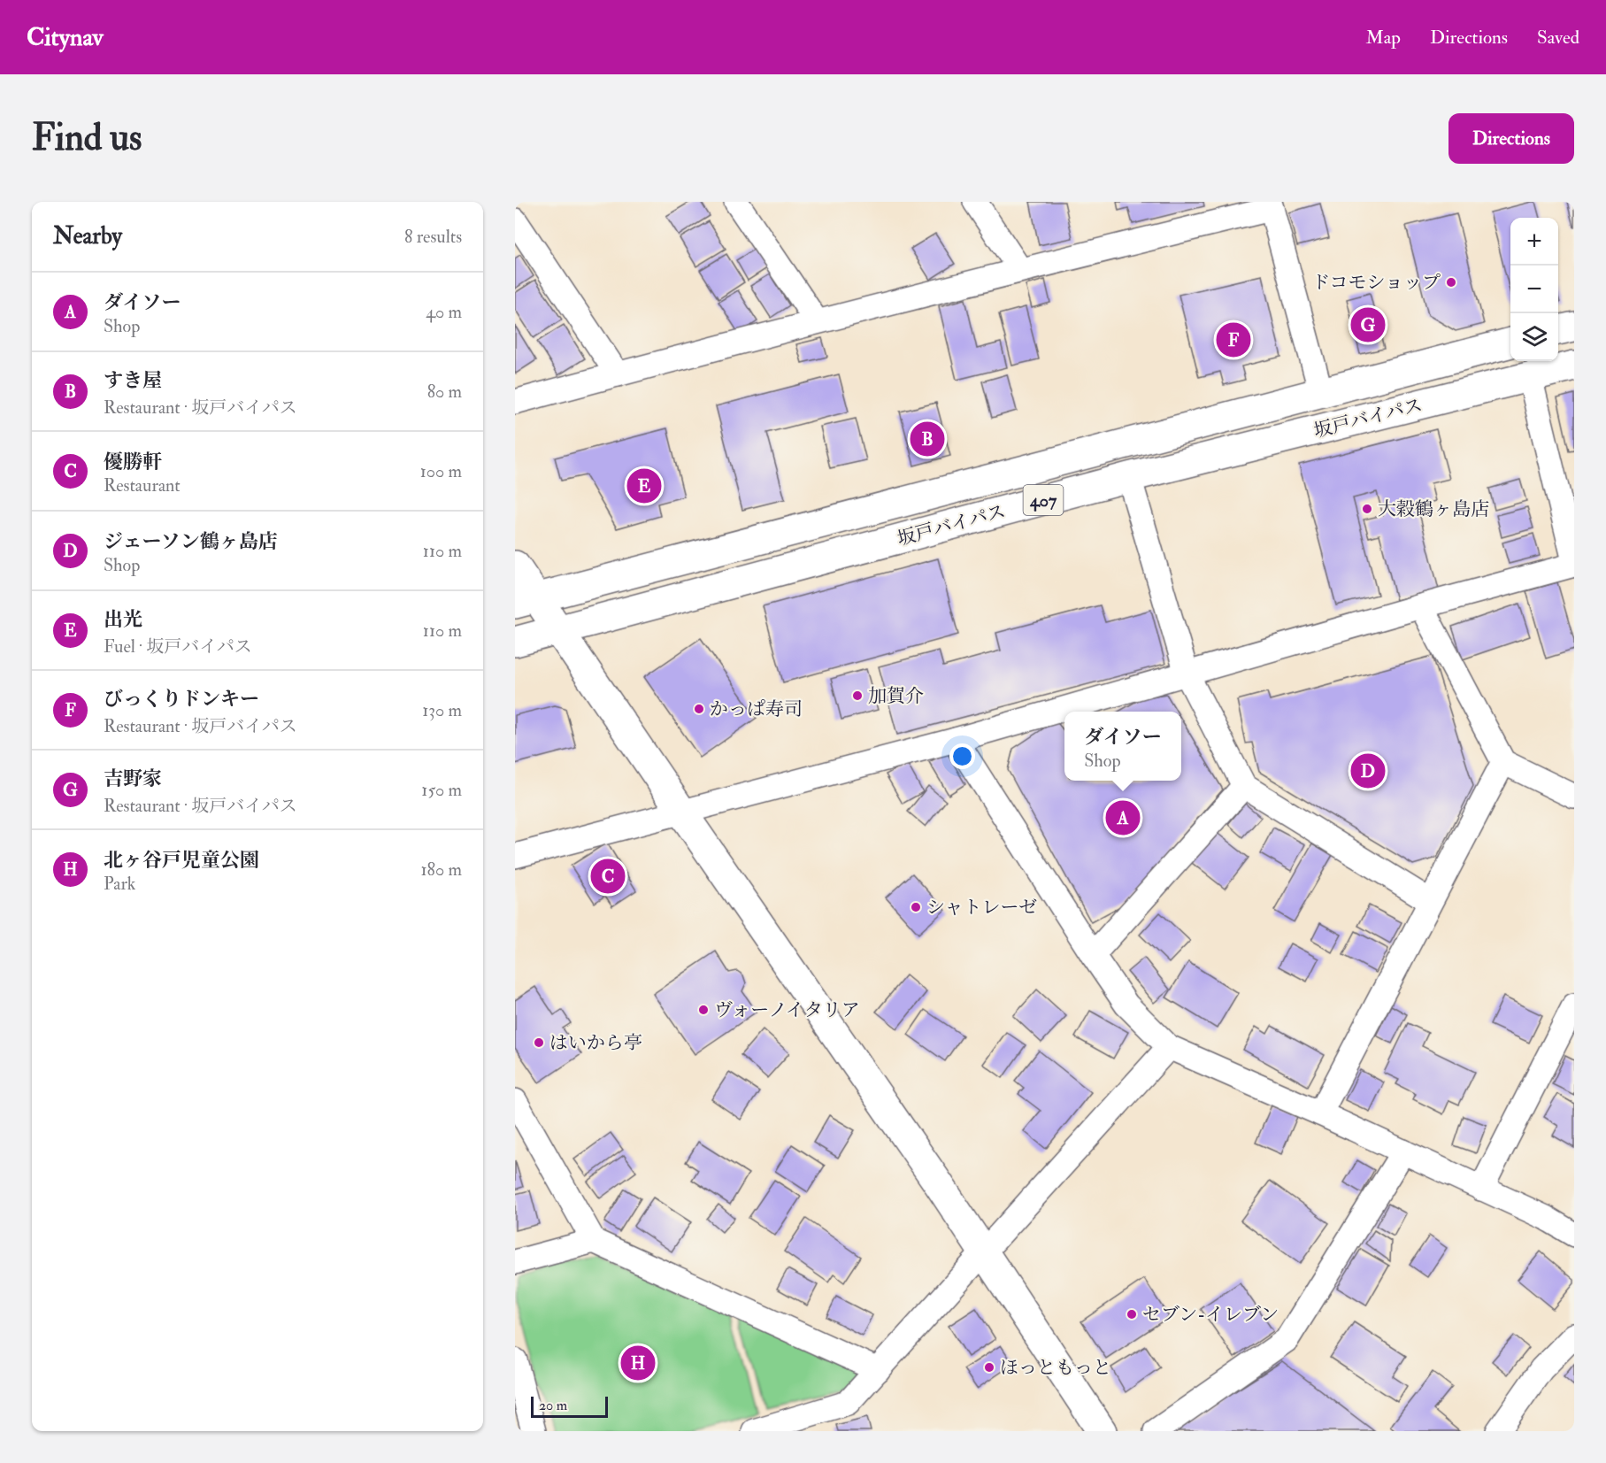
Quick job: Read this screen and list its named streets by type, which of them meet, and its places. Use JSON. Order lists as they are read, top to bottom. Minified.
{"streets":{"main road":["坂戸バイパス","407"]},"places":["ドコモショップ","大穀鶴ヶ島店","加賀介","かっぱ寿司","シャトレーゼ","ヴォーノイタリア","はいから亭","セブン-イレブン","ほっともっと"],"scale_bar":"20 m","page":{"header":"Citynav","nav":["Map","Directions","Saved"],"buttons":"Directions","title":"Find us","heading":["Nearby","8 results"],"map_buttons":["+","−"],"list":[{"mark":"A","name":"ダイソー","note":"Shop","value":"40 m"},{"mark":"B","name":"すき屋","note":"Restaurant · 坂戸バイパス","value":"80 m"},{"mark":"C","name":"優勝軒","note":"Restaurant","value":"100 m"},{"mark":"D","name":"ジェーソン鶴ヶ島店","note":"Shop","value":"110 m"},{"mark":"E","name":"出光","note":"Fuel · 坂戸バイパス","value":"110 m"},{"mark":"F","name":"びっくりドンキー","note":"Restaurant · 坂戸バイパス","value":"130 m"},{"mark":"G","name":"吉野家","note":"Restaurant · 坂戸バイパス","value":"150 m"},{"mark":"H","name":"北ヶ谷戸児童公園","note":"Park","value":"180 m"}],"pins":["G","F","B","E","D","A","C","H"],"popup":["ダイソー","Shop"],"scale":"20 m"}}
